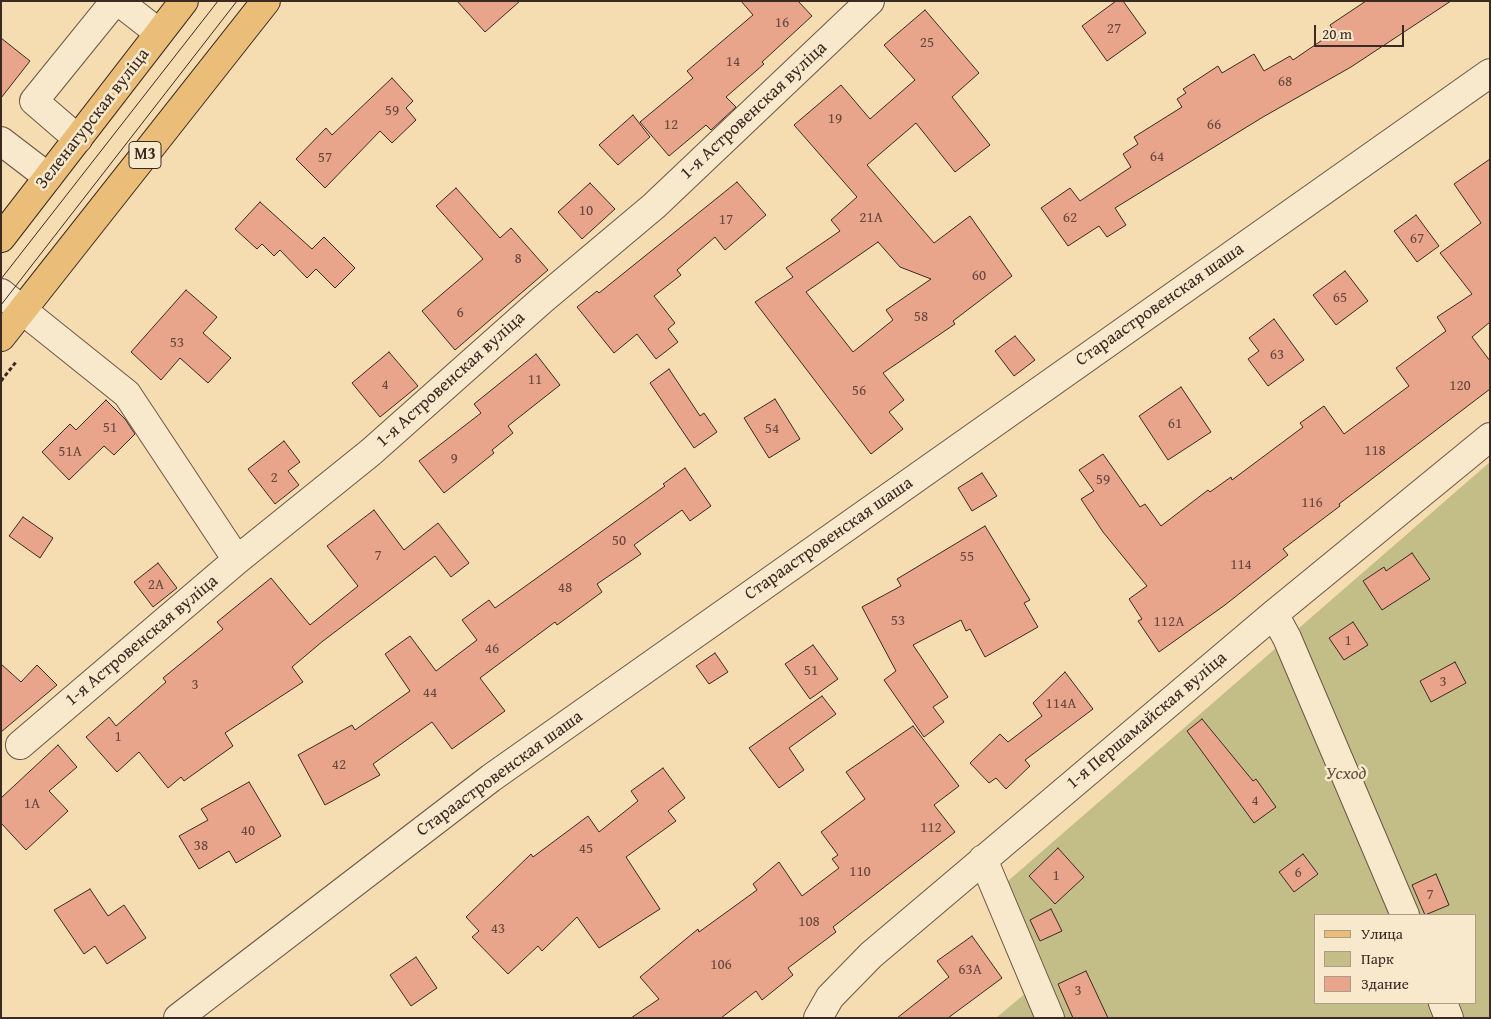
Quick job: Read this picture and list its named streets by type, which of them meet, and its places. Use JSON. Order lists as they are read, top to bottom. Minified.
{"streets":{"main road":["Зеленагурская вуліца","М3"],"street":["1-я Астровенская вуліца","Стараастровенская шаша","1-я Першамайская вуліца"]},"parks":["Усход"],"house_numbers":["16","27","25","14","68","59","19","12","66","64","57","10","21А","62","17","67","8","60","65","6","58","53","63","11","4","120","56","61","51","54","118","51А","9","2","59","116","50","7","55","114","2А","48","53","112А","1","46","51","3","3","44","114А","1","42","4","1А","112","40","38","45","110","6","1","7","108","43","106","63А","3"],"legend":["Улица","Парк","Здание"],"scale_bar":"20 m"}
